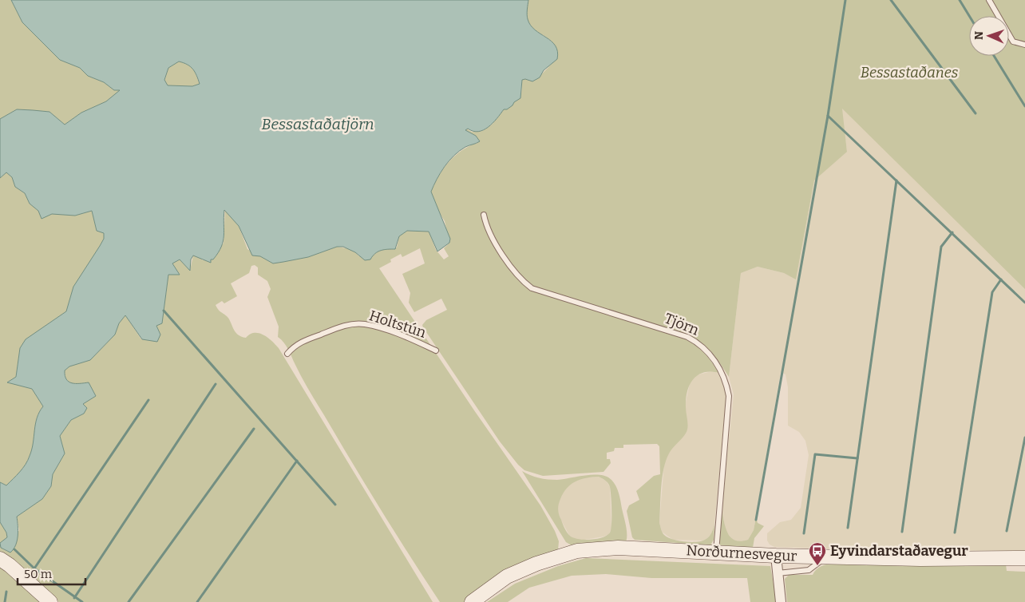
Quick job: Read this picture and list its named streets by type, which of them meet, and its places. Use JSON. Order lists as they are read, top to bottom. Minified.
{"streets":{"street":["Norðurnesvegur"],"lane":["Holtstún","Tjörn"]},"crossings":[["Tjörn","Norðurnesvegur"]],"water":["Bessastaðatjörn"],"parks":["Bessastaðanes"],"places":{"bus stop":["Eyvindarstaðavegur"]},"scale_bar":"50 m","north":"left"}
